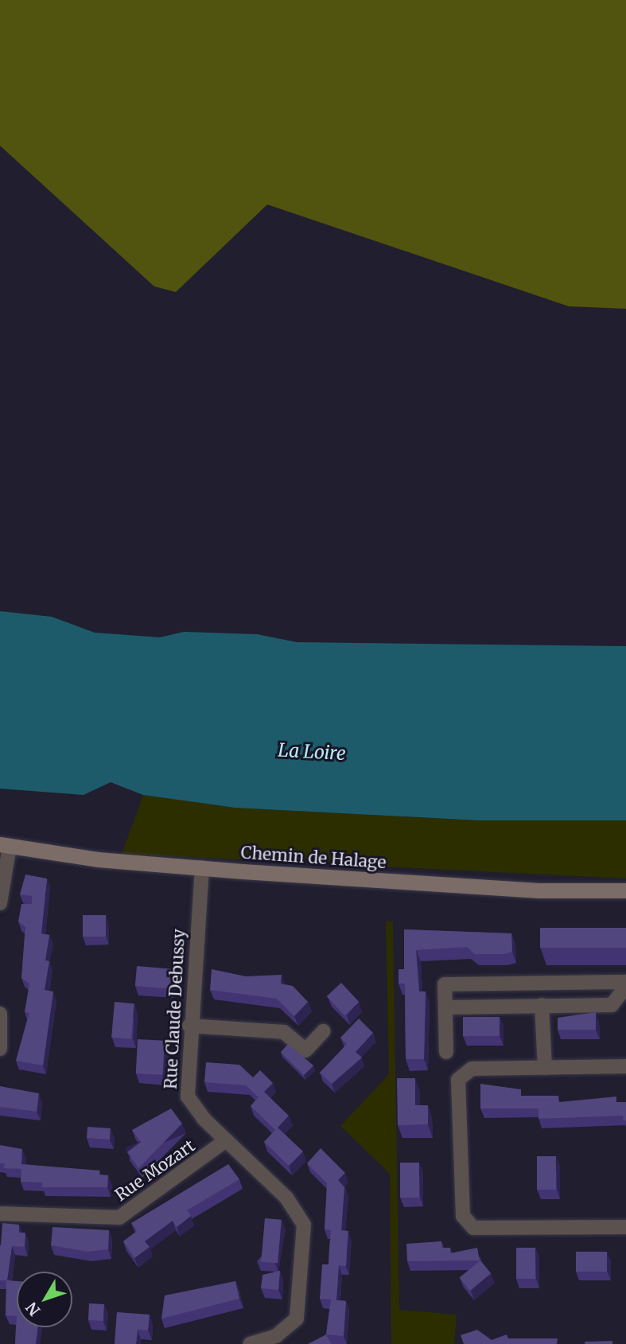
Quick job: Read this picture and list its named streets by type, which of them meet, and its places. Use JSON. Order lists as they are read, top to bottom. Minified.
{"streets":{"main road":["Chemin de Halage"],"street":["Rue Claude Debussy","Rue Mozart"]},"crossings":[["Chemin de Halage","Rue Claude Debussy"],["Rue Claude Debussy","Rue Mozart"]],"water":["La Loire"],"north":"bottom left"}
